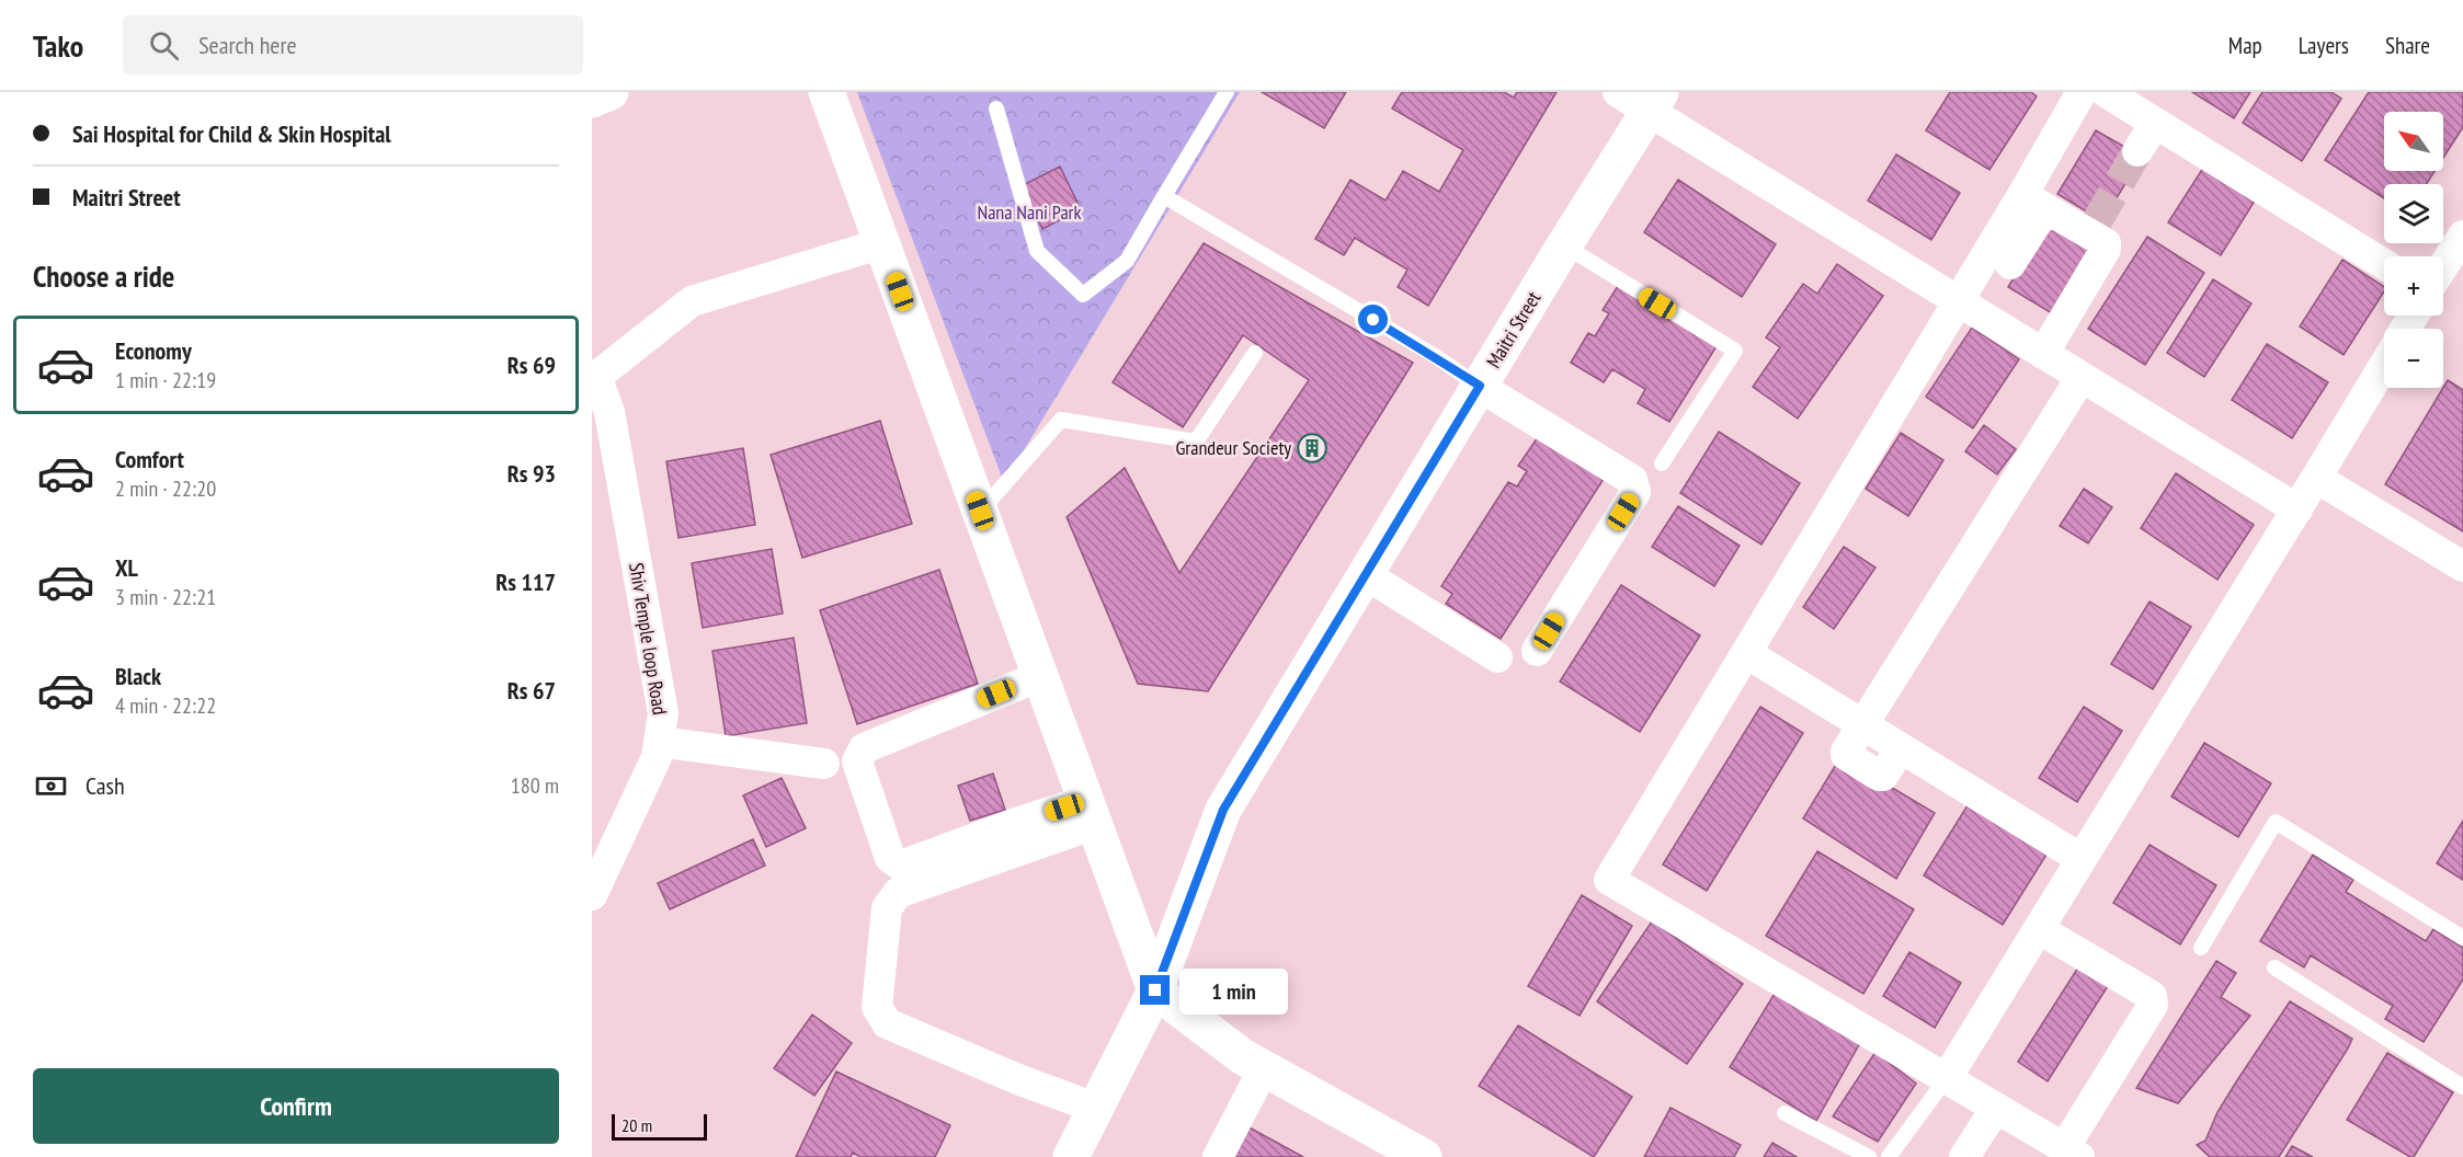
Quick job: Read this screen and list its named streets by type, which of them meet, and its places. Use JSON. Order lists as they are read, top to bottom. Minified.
{"streets":{"street":["Maitri Street","Shiv Temple loop Road"]},"parks":["Nana Nani Park"],"places":{"building":["Grandeur Society"]},"scale_bar":"20 m","north":"top left","page":{"header":"Tako","search":"Search here","nav":["Map","Layers","Share"],"banner":["Sai Hospital for Child & Skin Hospital","Maitri Street"],"map_buttons":["+","−"],"heading":"Choose a ride","list":[{"name":"Economy","note":"1 min · 22:19","value":"Rs 69"},{"name":"Comfort","note":"2 min · 22:20","value":"Rs 93"},{"name":"XL","note":"3 min · 22:21","value":"Rs 117"},{"name":"Black","note":"4 min · 22:22","value":"Rs 67"}],"pay":["Cash","180 m"],"bubble":"1 min","buttons":"Confirm","scale":"20 m"}}
